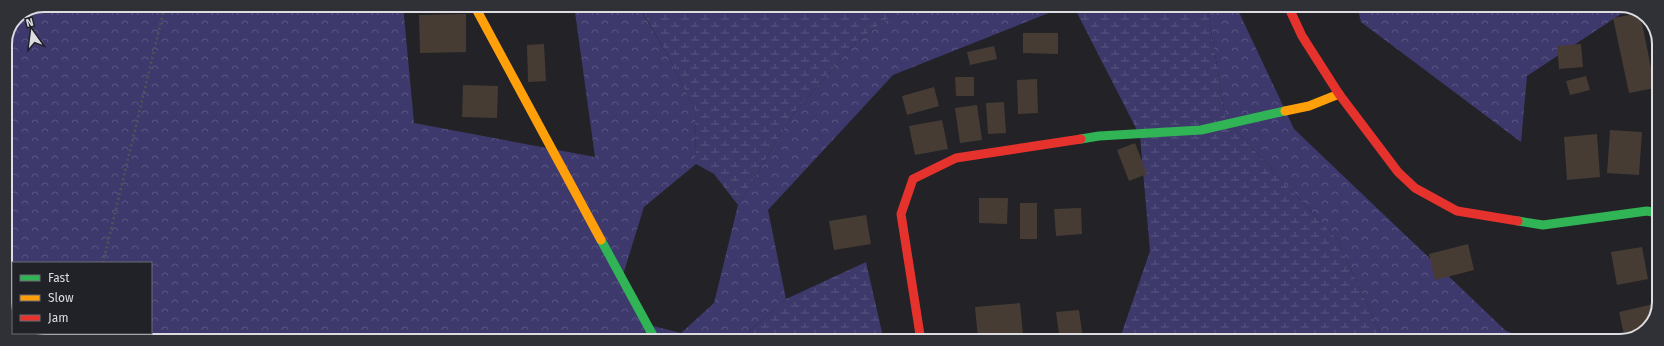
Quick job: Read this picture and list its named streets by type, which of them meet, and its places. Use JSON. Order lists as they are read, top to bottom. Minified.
{"legend":["Fast","Slow","Jam"],"north":"top"}
